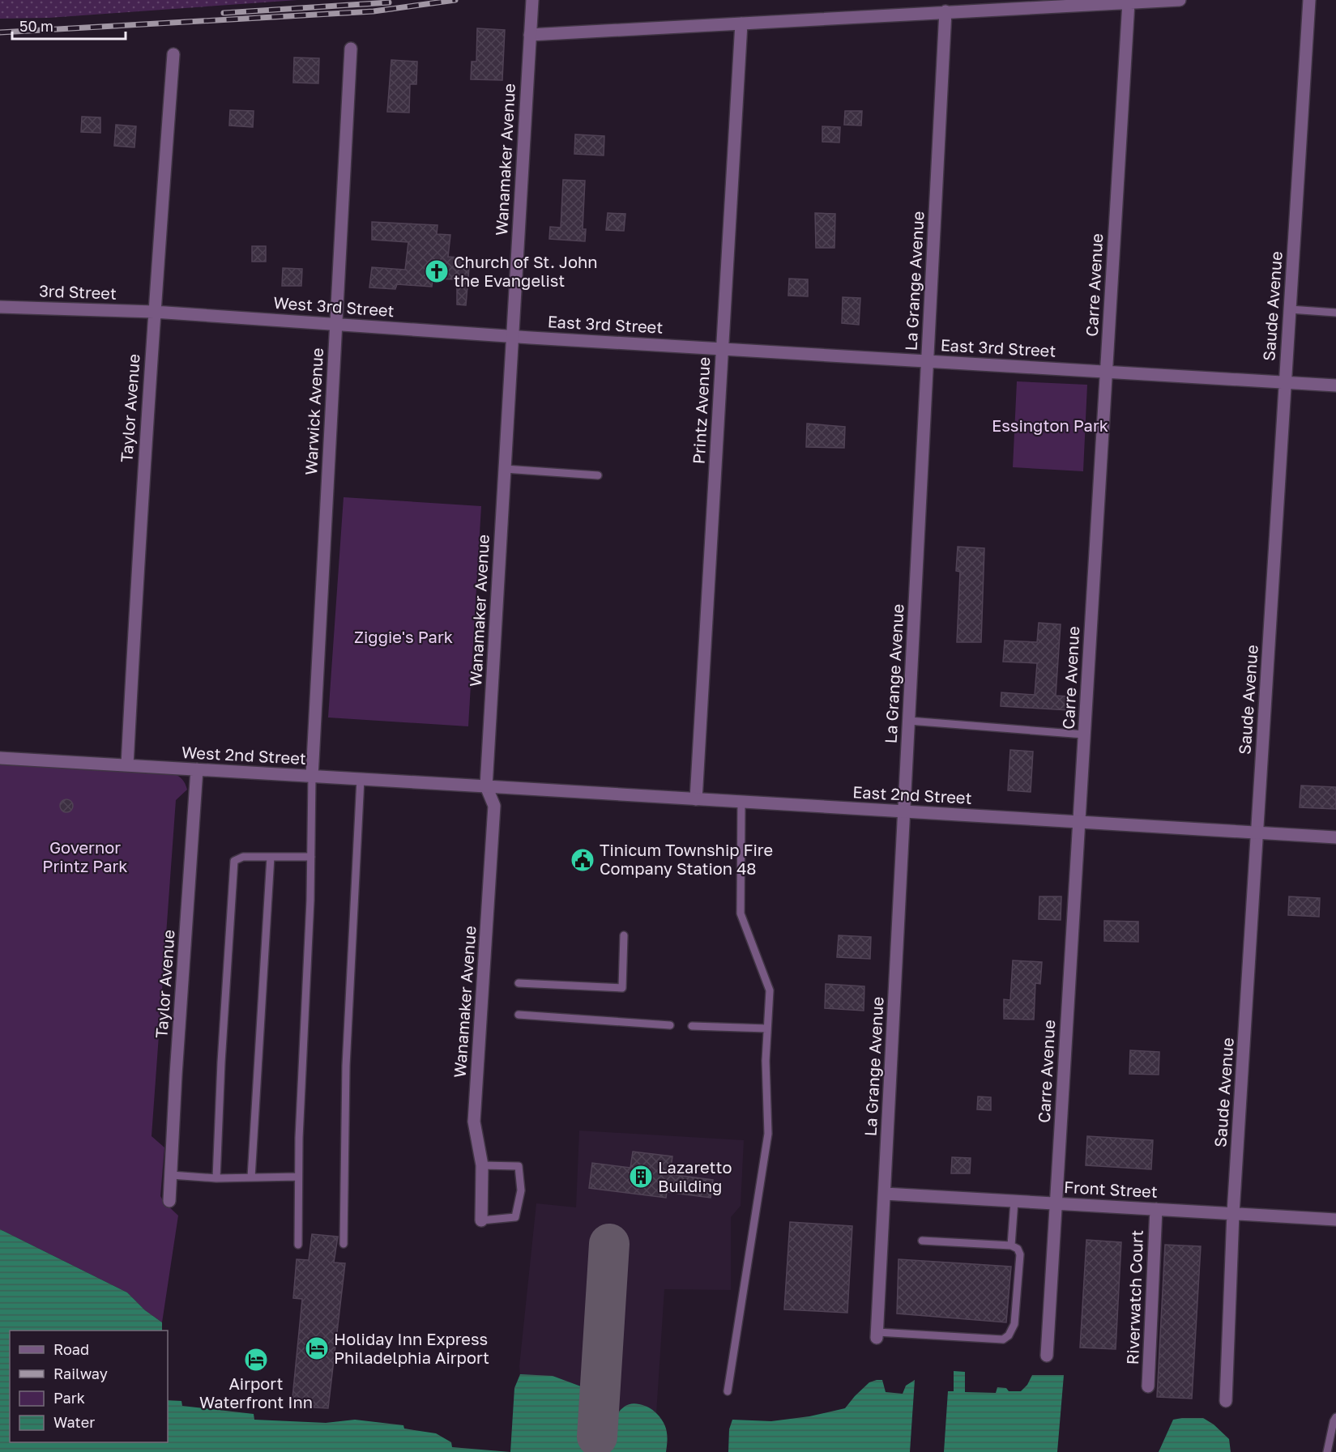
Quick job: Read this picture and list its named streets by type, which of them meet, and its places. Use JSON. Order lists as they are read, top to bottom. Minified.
{"streets":{"street":["Wanamaker Avenue","La Grange Avenue","Carre Avenue","3rd Street","Saude Avenue","West 3rd Street","East 3rd Street","Taylor Avenue","Printz Avenue","Warwick Avenue","West 2nd Street","East 2nd Street","Front Street","Riverwatch Court"]},"crossings":[["Wanamaker Avenue","West 3rd Street"],["Wanamaker Avenue","East 3rd Street"],["Wanamaker Avenue","West 2nd Street"],["Wanamaker Avenue","East 2nd Street"],["La Grange Avenue","East 3rd Street"],["La Grange Avenue","East 2nd Street"],["La Grange Avenue","Front Street"],["Carre Avenue","East 3rd Street"],["Carre Avenue","East 2nd Street"],["Carre Avenue","Front Street"],["3rd Street","West 3rd Street"],["3rd Street","Taylor Avenue"],["Saude Avenue","East 3rd Street"],["Saude Avenue","East 2nd Street"],["Saude Avenue","Front Street"],["West 3rd Street","East 3rd Street"],["West 3rd Street","Taylor Avenue"],["West 3rd Street","Warwick Avenue"],["East 3rd Street","Printz Avenue"],["Taylor Avenue","West 2nd Street"],["Printz Avenue","East 2nd Street"],["Warwick Avenue","West 2nd Street"],["West 2nd Street","East 2nd Street"],["Front Street","Riverwatch Court"]],"parks":["Essington Park","Ziggie's Park","Governor Printz Park"],"places":{"church":["Church of St. John the Evangelist"],"public building":["Tinicum Township Fire Company Station 48"],"building":["Lazaretto Building"],"hotel":["Holiday Inn Express Philadelphia Airport","Airport Waterfront Inn"]},"legend":["Road","Railway","Park","Water"],"scale_bar":"50 m"}
